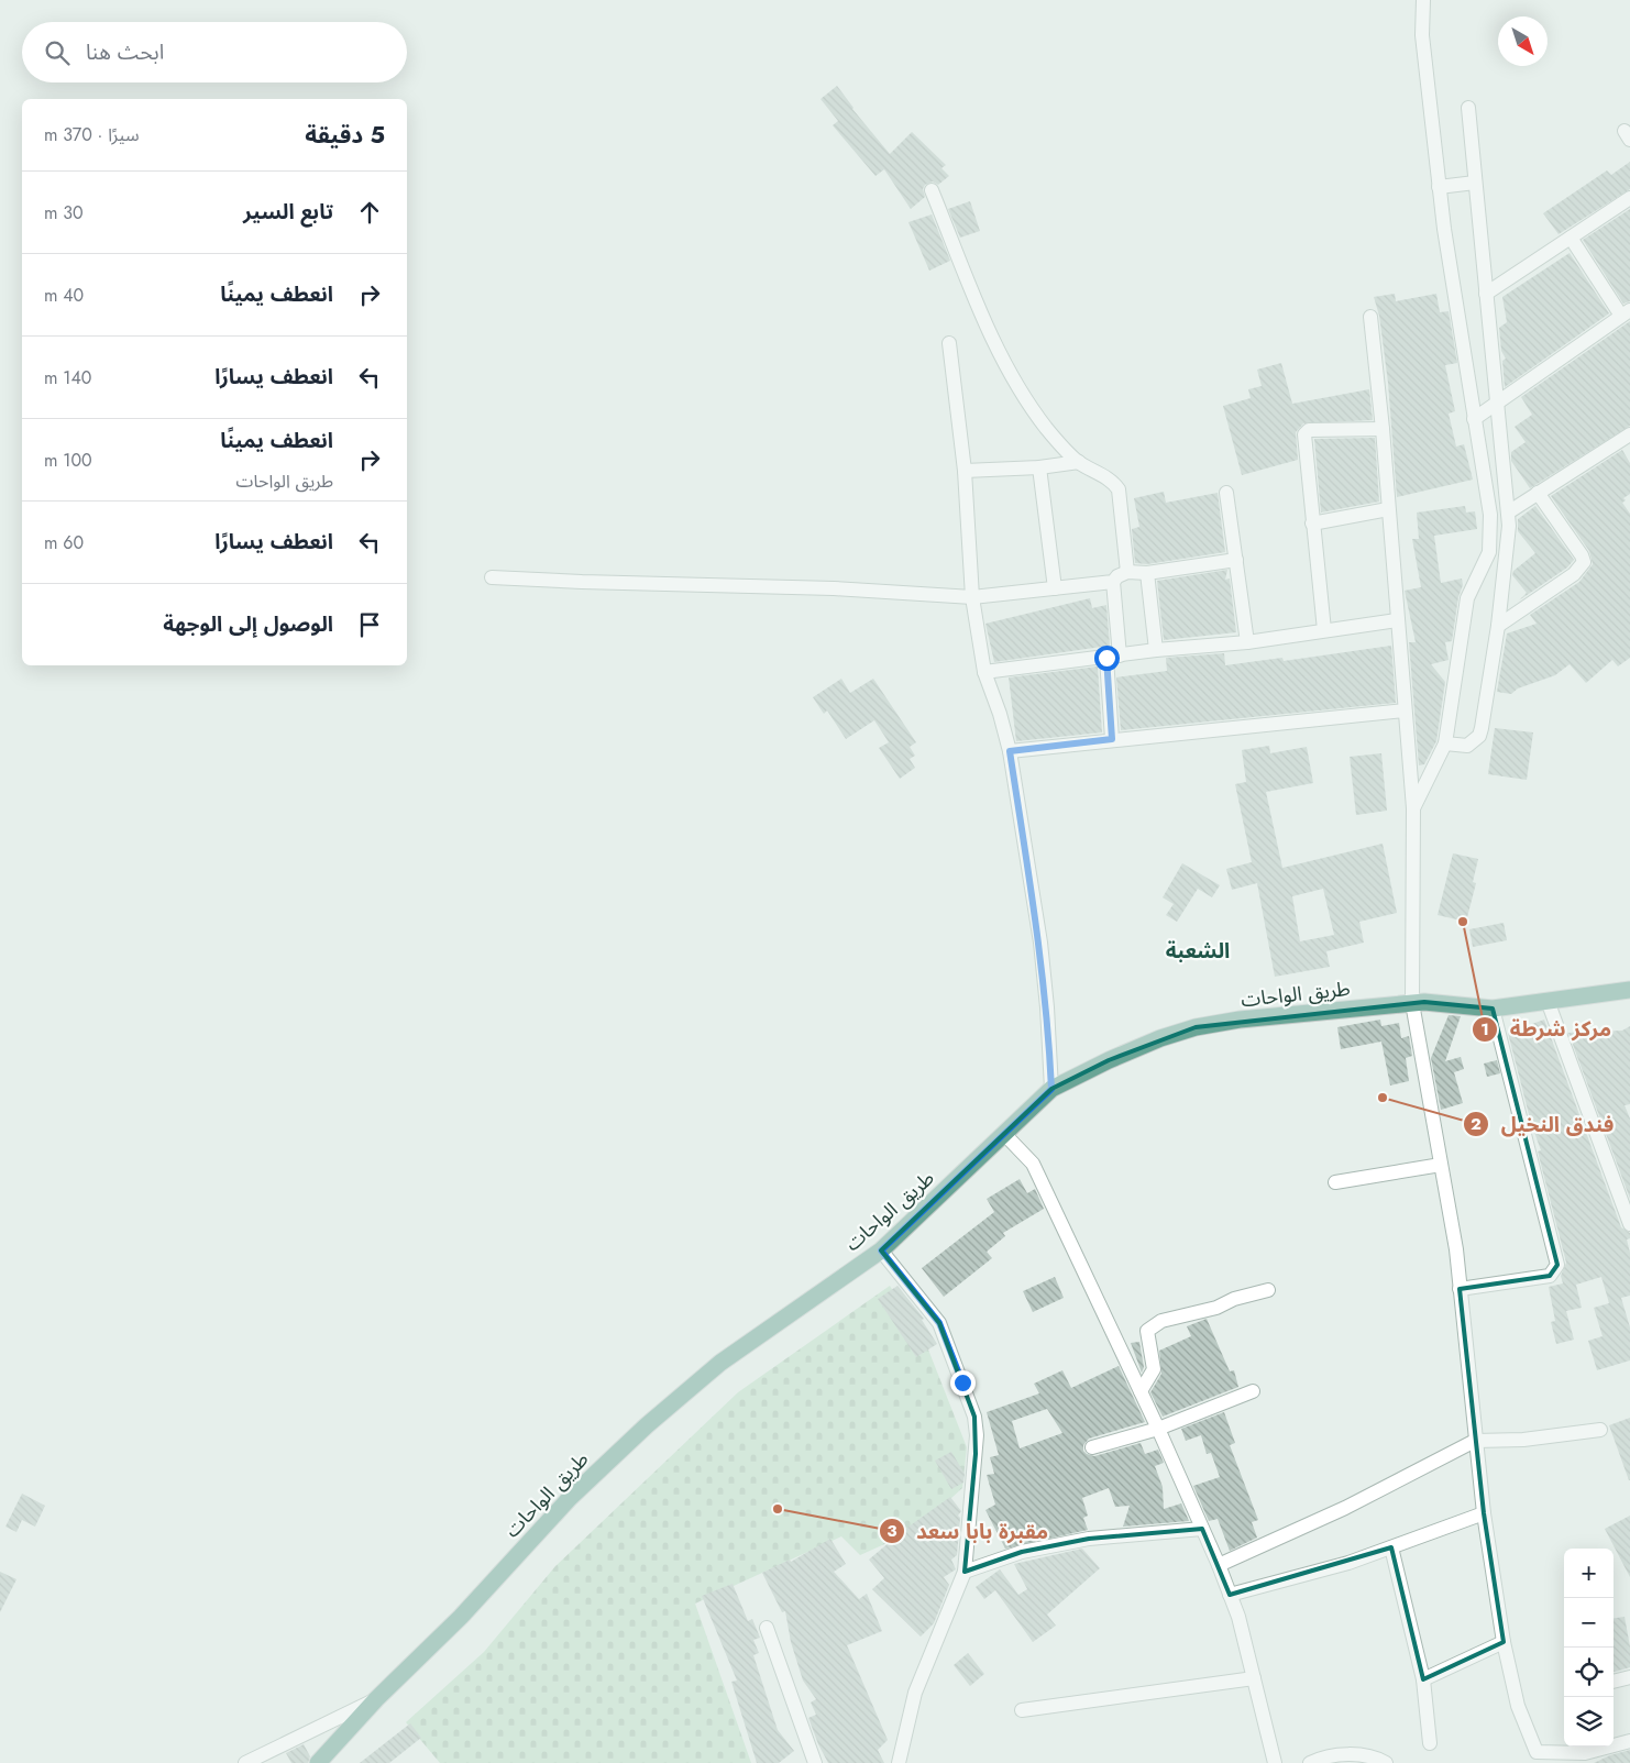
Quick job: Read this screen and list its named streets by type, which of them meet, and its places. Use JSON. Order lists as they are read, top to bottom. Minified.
{"streets":{"main road":["طريق الواحات"]},"districts":["الشعبة"],"places":["مركز شرطة","فندق النخيل","مقبرة بابا سعد"],"north":"bottom right","page":{"search":"ابحث هنا","heading":["5 دقيقة","سيرًا · 370 m"],"list":[["تابع السير","30 m"],["انعطف يمينًا","40 m"],["انعطف يسارًا","140 m"],["انعطف يمينًا","طريق الواحات","100 m"],["انعطف يسارًا","60 m"],"الوصول إلى الوجهة"],"map_buttons":["+","−"]}}
